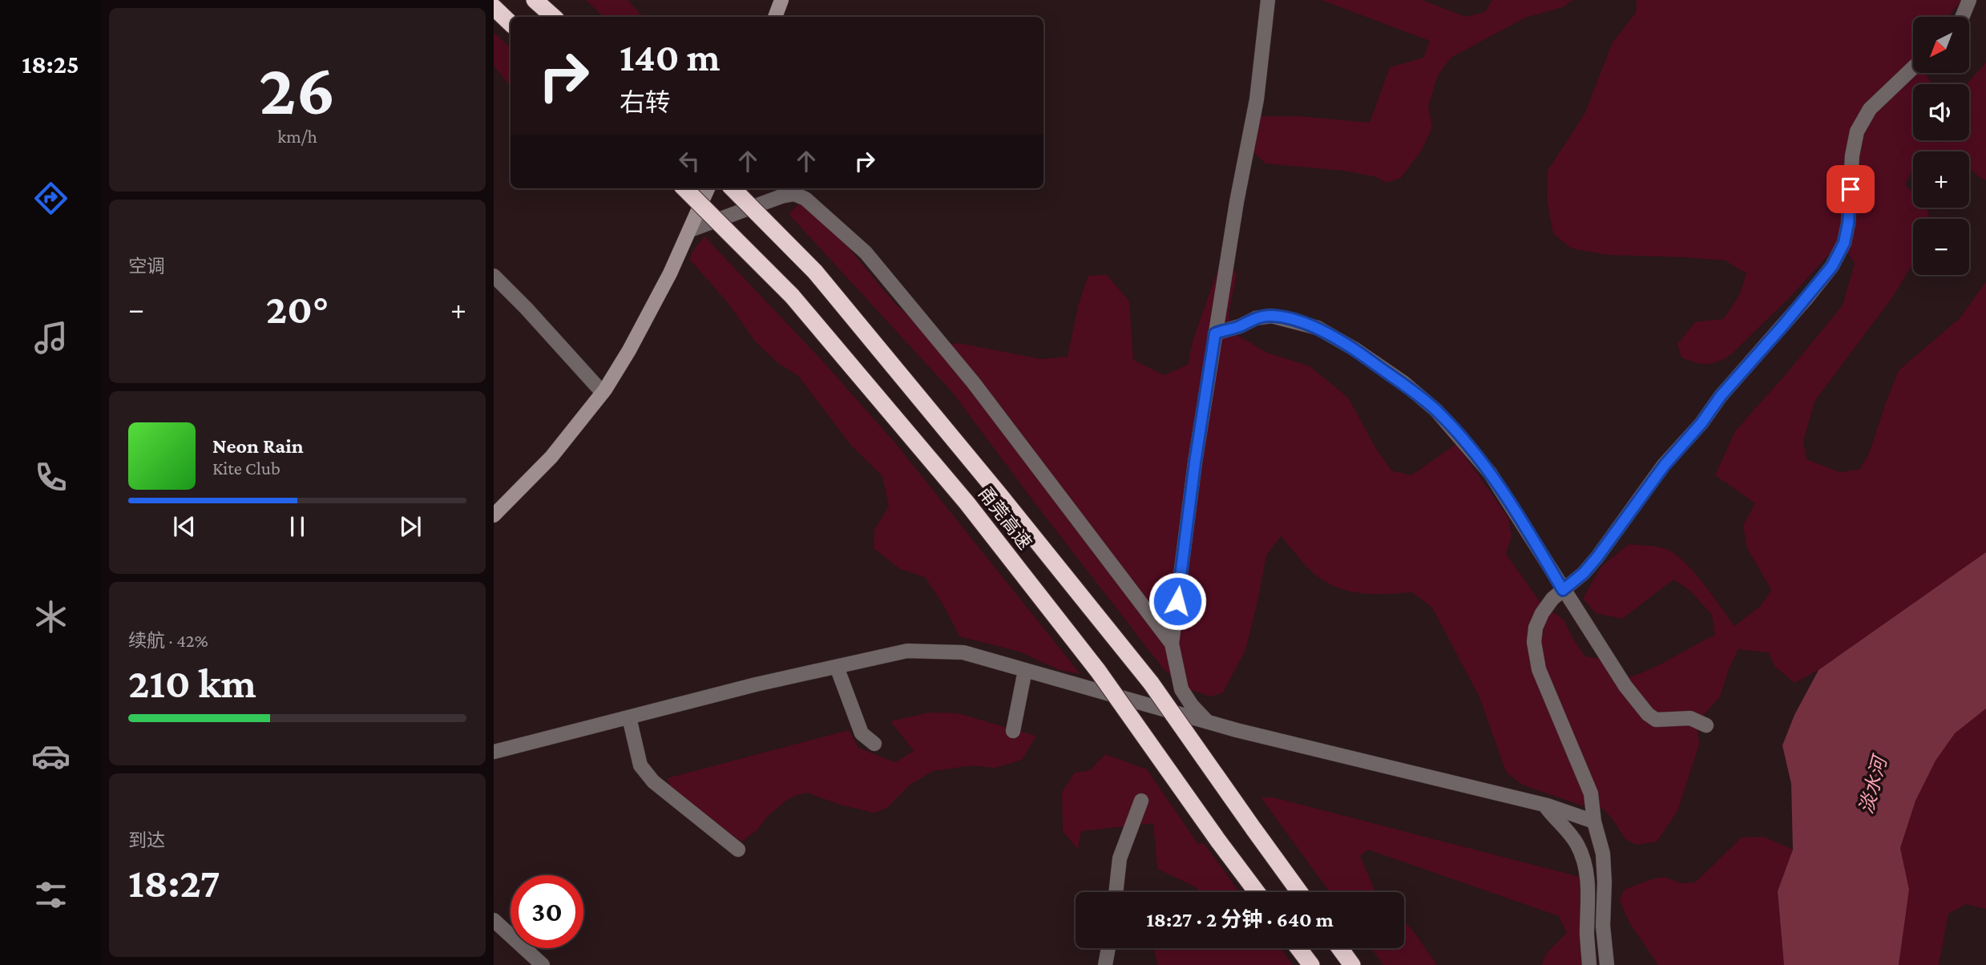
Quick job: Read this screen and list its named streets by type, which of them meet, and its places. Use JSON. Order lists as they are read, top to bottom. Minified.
{"streets":{"highway":["甬莞高速"]},"water":["淡水河"],"north":"bottom left","page":{"tabs":"18:25","tile":[["26","km/h"],"空调",["续航 · 42%","210 km"],["到达","18:27"]],"map_buttons":["+","−"],"turn":["140 m","右转"],"heat":["−","20°","+"],"song":["Neon Rain","Kite Club"],"limit":"30","trip":"18:27 · 2 分钟 · 640 m"}}
